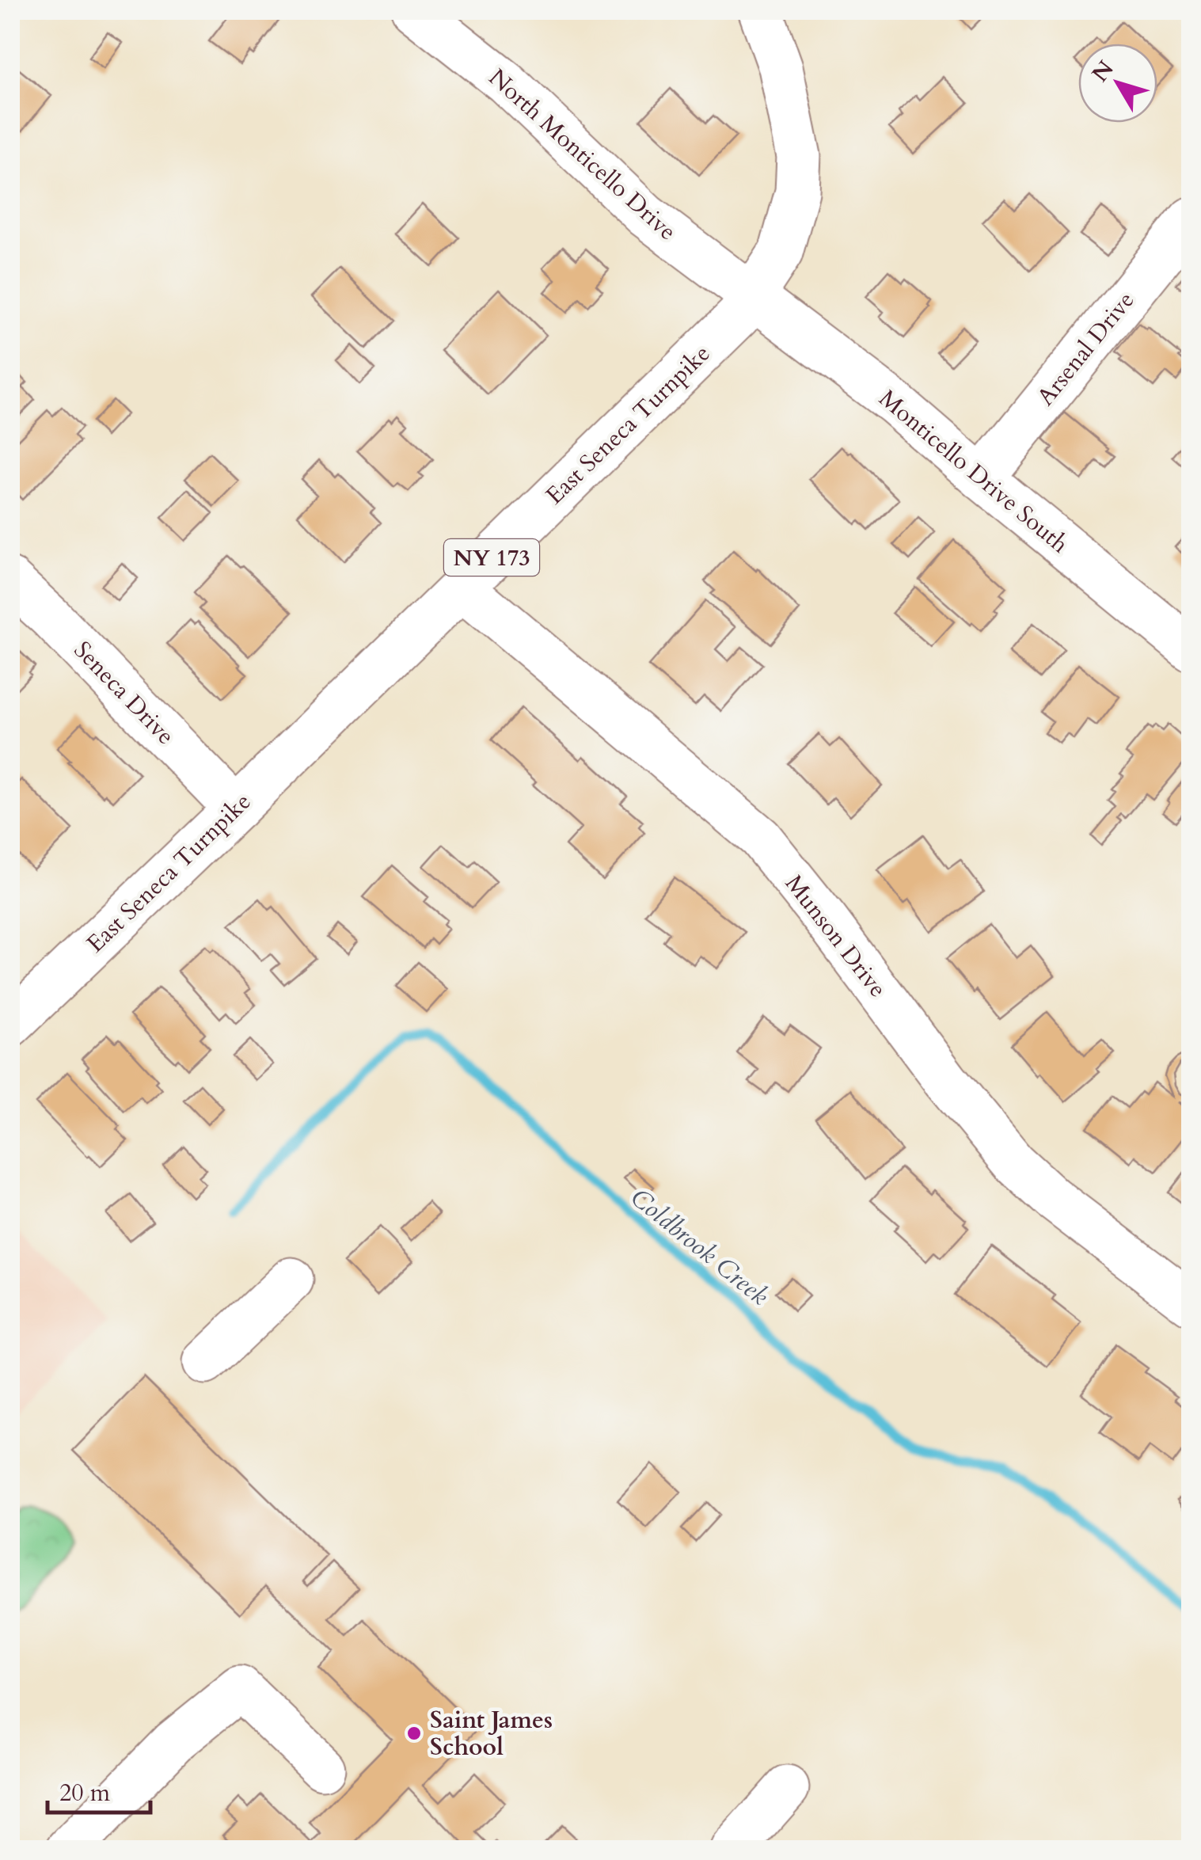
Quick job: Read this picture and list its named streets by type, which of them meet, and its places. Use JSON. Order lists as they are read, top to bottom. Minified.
{"streets":{"street":["North Monticello Drive","Arsenal Drive","East Seneca Turnpike","Monticello Drive South","NY 173","Seneca Drive","Munson Drive"]},"crossings":[["North Monticello Drive","East Seneca Turnpike"],["North Monticello Drive","Monticello Drive South"],["Arsenal Drive","Monticello Drive South"],["East Seneca Turnpike","Monticello Drive South"],["East Seneca Turnpike","Seneca Drive"],["East Seneca Turnpike","Munson Drive"]],"water":["Coldbrook Creek"],"places":["Saint James School"],"scale_bar":"20 m","north":"top left"}
